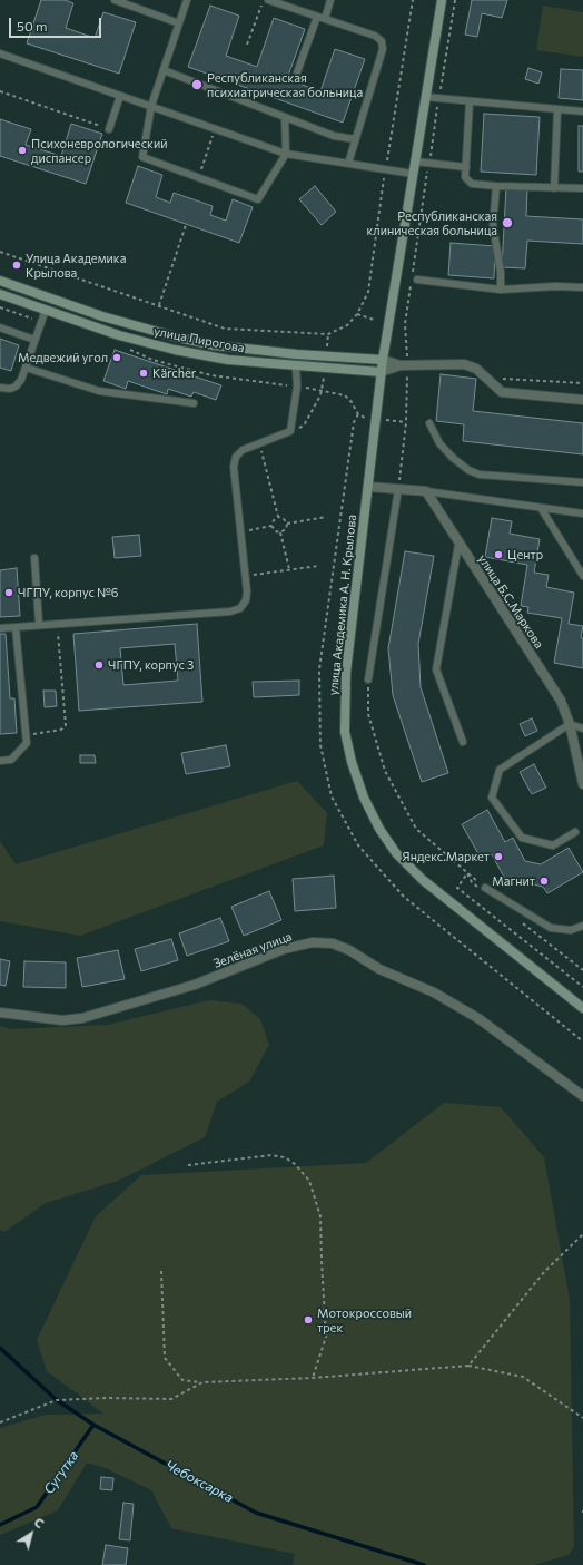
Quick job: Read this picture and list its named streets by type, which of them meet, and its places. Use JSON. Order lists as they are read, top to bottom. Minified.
{"streets":{"main road":["улица Пирогова","улица Академика А. Н. Крылова"],"street":["улица Б.С.Маркова","Зелёная улица"]},"crossings":[["улица Пирогова","улица Академика А. Н. Крылова"]],"water":["Сугутка","Чебоксарка"],"places":["Республиканская психиатрическая больница","Психоневрологический диспансер","Республиканская клиническая больница","Улица Академика Крылова","Медвежий угол","Kärcher","Центр","ЧГПУ, корпус №6","ЧГПУ, корпус 3","Яндекс.Маркет","Магнит","Мотокроссовый трек"],"scale_bar":"50 m","north":"top right"}
